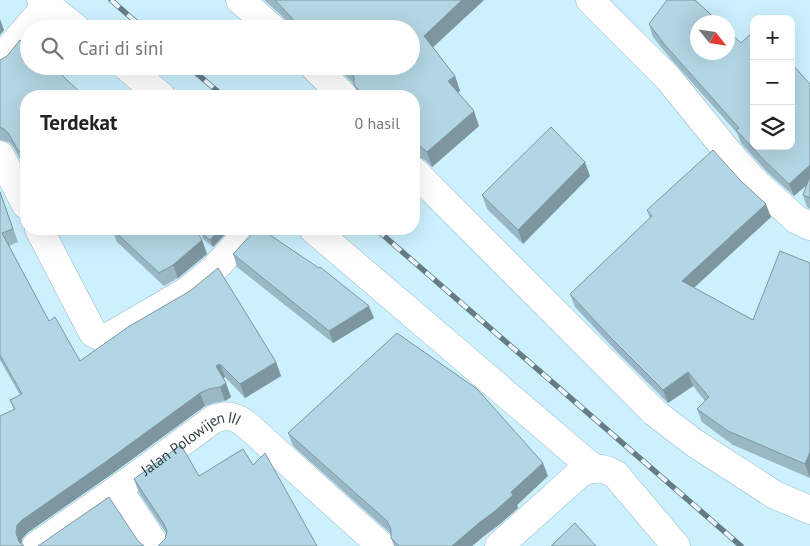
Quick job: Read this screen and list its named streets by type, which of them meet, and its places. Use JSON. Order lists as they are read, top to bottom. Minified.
{"streets":{"street":["Jalan Polowijen III"]},"north":"bottom right","page":{"map_buttons":["+","−"],"search":"Cari di sini","heading":["Terdekat","0 hasil"]}}
